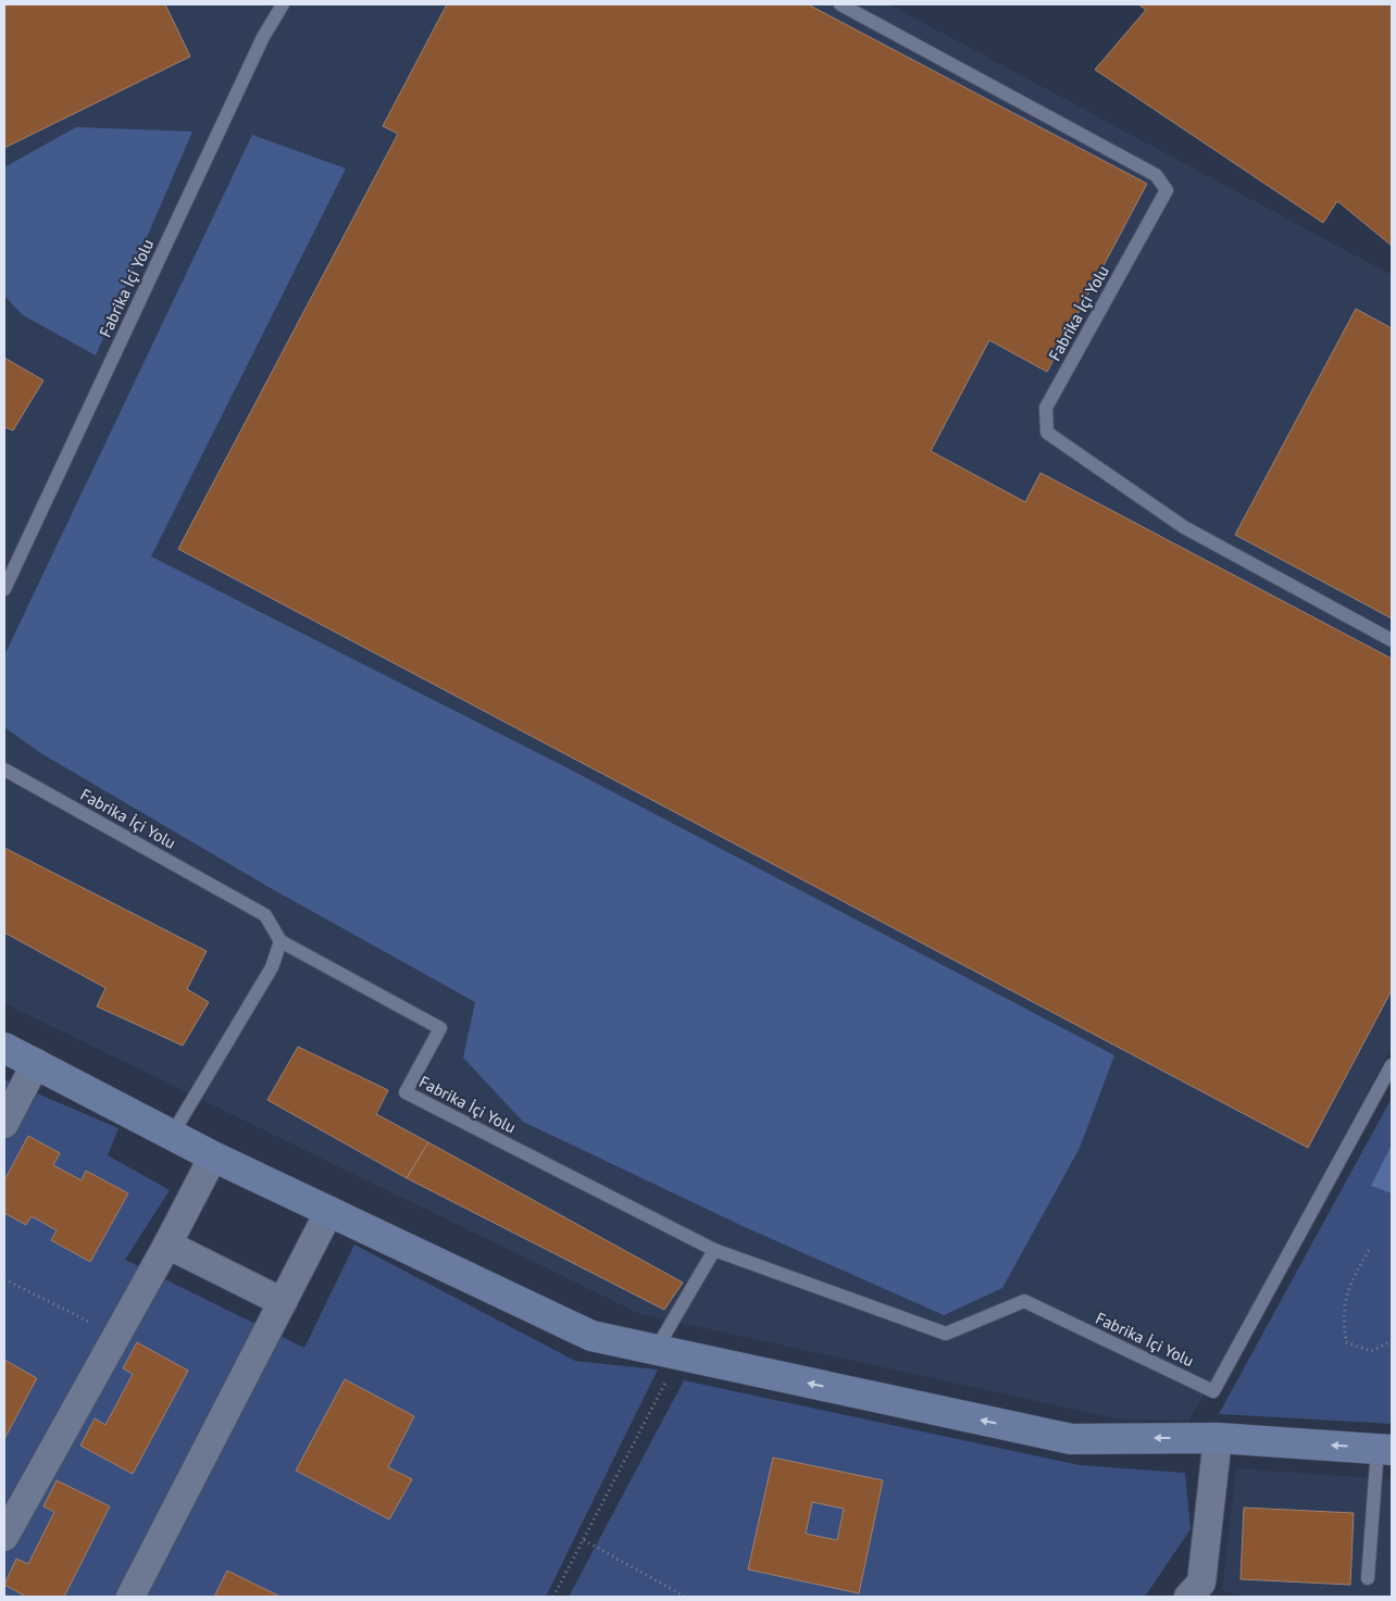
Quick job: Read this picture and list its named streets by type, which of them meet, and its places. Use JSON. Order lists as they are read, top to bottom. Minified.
{"streets":{"lane":["Fabrika İçi Yolu"]}}
